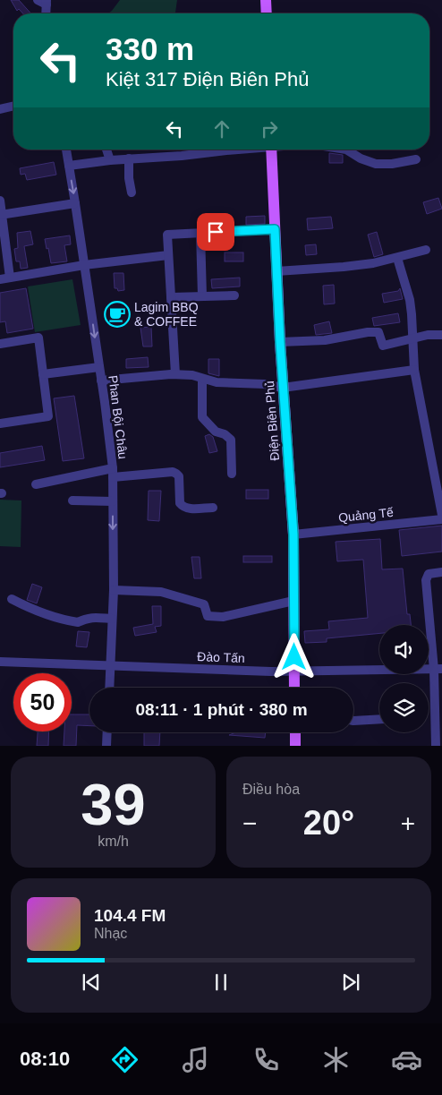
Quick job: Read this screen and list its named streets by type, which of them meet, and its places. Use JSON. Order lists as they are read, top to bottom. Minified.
{"streets":{"main road":["Điện Biên Phủ"],"street":["Phan Bội Châu","Quảng Tế","Đào Tấn"]},"crossings":[["Phan Bội Châu","Đào Tấn"],["Điện Biên Phủ","Quảng Tế"],["Điện Biên Phủ","Đào Tấn"]],"places":{"cafe":["Lagim BBQ & COFFEE"]},"page":{"turn":["330 m","Kiệt 317 Điện Biên Phủ"],"limit":"50","trip":"08:11 · 1 phút · 380 m","tile":[["39","km/h"],"Điều hòa"],"heat":["−","20°","+"],"song":["104.4 FM","Nhạc"],"tabs":"08:10"}}
